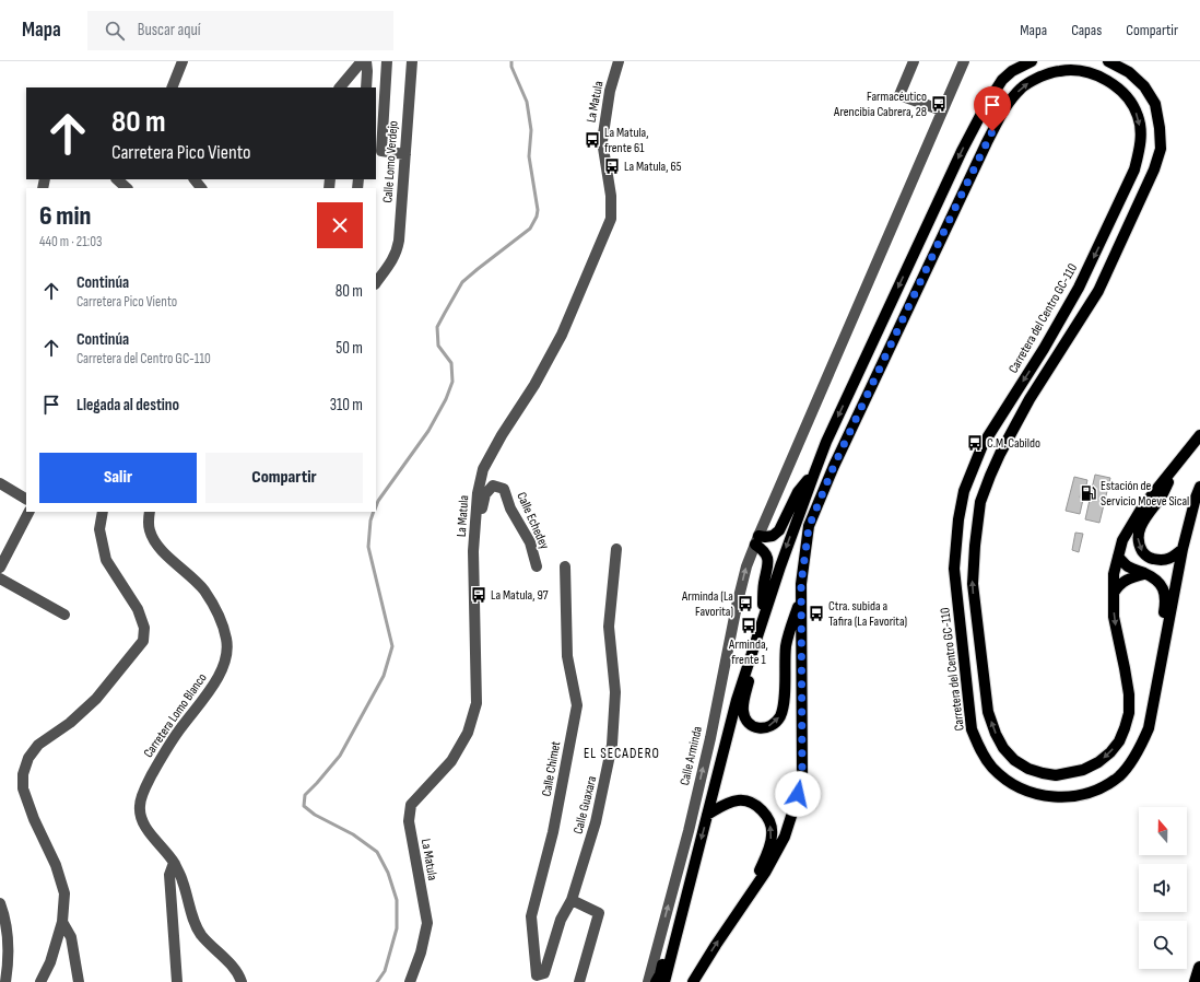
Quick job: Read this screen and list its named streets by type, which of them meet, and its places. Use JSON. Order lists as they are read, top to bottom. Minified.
{"streets":{"main road":["Carretera del Centro GC-110"],"street":["La Matula","Calle Lomo Verdejo","Calle Echedey","Carretera Lomo Blanco","Calle Arminda","Calle Chimet","Calle Guaxara"]},"crossings":[["La Matula","Calle Echedey"],["Calle Chimet","Calle Guaxara"]],"one_way":["Calle Arminda"],"districts":["EL SECADERO"],"places":{"bus stop":["Farmacéutico Arencibia Cabrera, 28","La Matula, frente 61","La Matula, 65","C.M. Cabildo","La Matula, 97","Arminda (La Favorita)","Ctra. subida a Tafira (La Favorita)","Arminda, frente 1"],"fuel station":["Estación de Servicio Moeve Sical"]},"north":"top","page":{"header":"Mapa","search":"Buscar aquí","nav":["Mapa","Capas","Compartir"],"turn":["80 m","Carretera Pico Viento"],"heading":["6 min","440 m · 21:03"],"list":[{"name":"Continúa","note":"Carretera Pico Viento","value":"80 m"},{"name":"Continúa","note":"Carretera del Centro GC-110","value":"50 m"},{"name":"Llegada al destino","value":"310 m"}],"buttons":["Salir","Compartir"]}}
